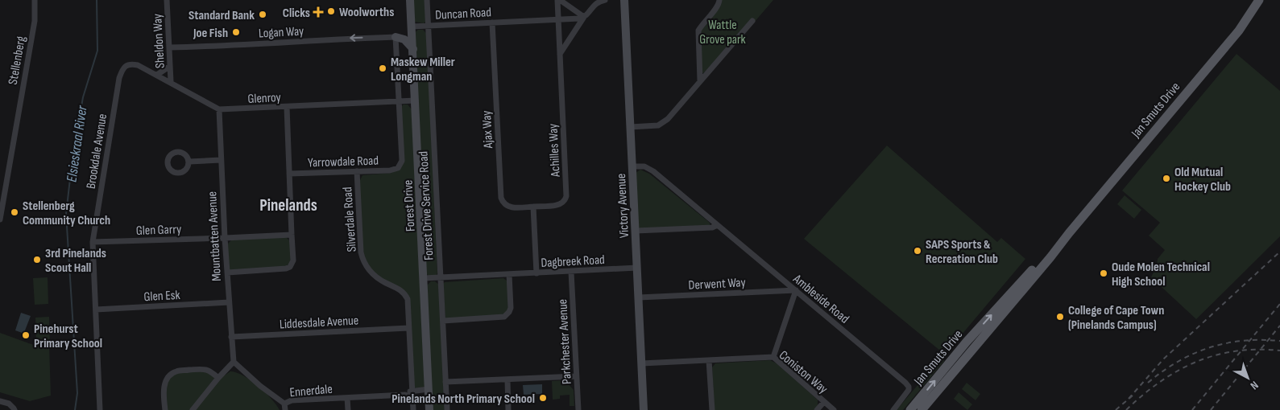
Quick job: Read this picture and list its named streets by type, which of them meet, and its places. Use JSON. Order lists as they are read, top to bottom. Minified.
{"streets":{"main road":["Jan Smuts Drive","Forest Drive","Victory Avenue"],"street":["Duncan Road","Logan Way","Sheldon Way","Stellenberg","Glenroy","Ajax Way","Achilles Way","Brookdale Avenue","Yarrowdale Road","Forest Drive Service Road","Silverdale Road","Glen Garry","Mountbatten Avenue","Dagbreek Road","Derwent Way","Glen Esk","Ambleside Road","Liddesdale Avenue","Parkchester Avenue","Coniston Way","Ennerdale"]},"crossings":[["Duncan Road","Ajax Way"],["Duncan Road","Achilles Way"],["Duncan Road","Forest Drive"],["Duncan Road","Forest Drive Service Road"],["Logan Way","Sheldon Way"],["Logan Way","Forest Drive Service Road"],["Glenroy","Forest Drive"],["Glenroy","Forest Drive Service Road"],["Glenroy","Mountbatten Avenue"],["Ajax Way","Achilles Way"],["Brookdale Avenue","Glen Garry"],["Brookdale Avenue","Glen Esk"],["Yarrowdale Road","Forest Drive Service Road"],["Yarrowdale Road","Silverdale Road"],["Forest Drive","Dagbreek Road"],["Forest Drive","Ennerdale"],["Forest Drive Service Road","Dagbreek Road"],["Victory Avenue","Dagbreek Road"],["Victory Avenue","Derwent Way"],["Victory Avenue","Ambleside Road"],["Victory Avenue","Coniston Way"],["Silverdale Road","Liddesdale Avenue"],["Glen Garry","Mountbatten Avenue"],["Mountbatten Avenue","Glen Esk"],["Mountbatten Avenue","Liddesdale Avenue"],["Mountbatten Avenue","Ennerdale"],["Dagbreek Road","Parkchester Avenue"],["Derwent Way","Ambleside Road"]],"one_way":["Logan Way"],"districts":["Pinelands"],"water":["Elsieskraal River"],"parks":["Wattle Grove park"],"places":{"other":["Woolworths","Standard Bank","Joe Fish","Maskew Miller Longman","Old Mutual Hockey Club","Stellenberg Community Church","SAPS Sports & Recreation Club","3rd Pinelands Scout Hall","Oude Molen Technical High School","College of Cape Town (Pinelands Campus)","Pinehurst Primary School","Pinelands North Primary School"],"health":["Clicks"]},"north":"bottom right"}
